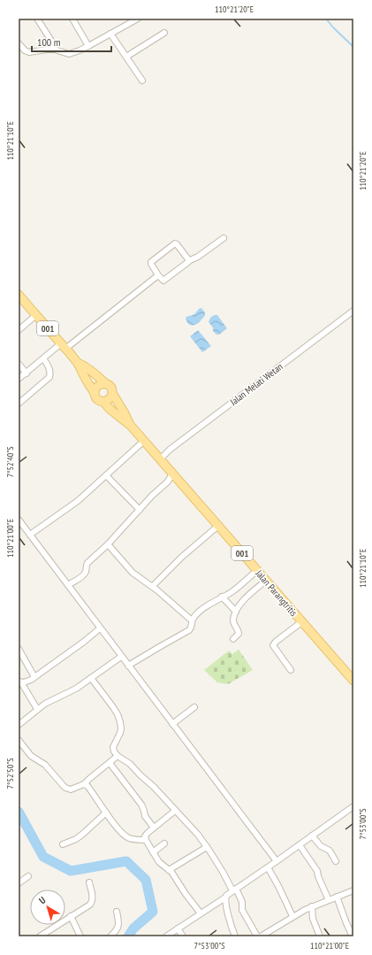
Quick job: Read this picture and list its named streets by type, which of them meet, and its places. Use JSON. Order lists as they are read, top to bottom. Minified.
{"streets":{"main road":["001","Jalan Parangtritis"],"street":["Jalan Melati Wetan"]},"crossings":[["001","Jalan Parangtritis"],["Jalan Melati Wetan","Jalan Parangtritis"]],"scale_bar":"100 m","north":"top left","coordinates":["110°21'20\"E","110°21'10\"E","7°52'40\"S","110°21'00\"E","7°52'50\"S","7°53'00\"S"]}
